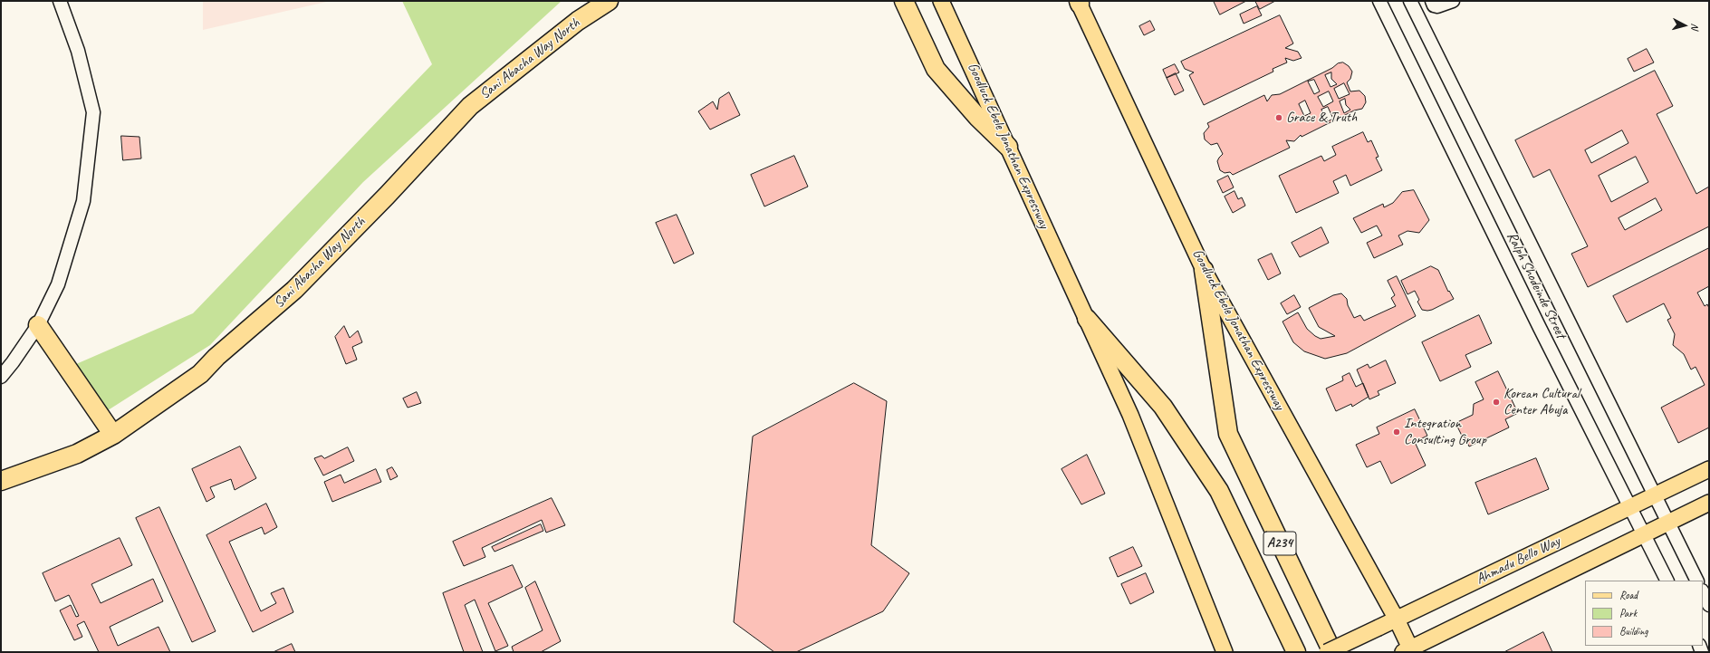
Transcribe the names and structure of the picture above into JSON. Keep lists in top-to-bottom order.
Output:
{
  "streets": {
    "highway": ["Sani Abacha Way North", "A234"],
    "main road": ["Goodluck Ebele Jonathan Expressway", "Ahmadu Bello Way"],
    "street": ["Ralph Shodeinde Street"]
  },
  "crossings": [
    ["Goodluck Ebele Jonathan Expressway", "A234"],
    ["Goodluck Ebele Jonathan Expressway", "Ahmadu Bello Way"],
    ["Ralph Shodeinde Street", "Ahmadu Bello Way"]
  ],
  "places": ["Grace & Truth", "Korean Cultural Center Abuja", "Integration Consulting Group"],
  "legend": ["Road", "Park", "Building"],
  "north": "right"
}
